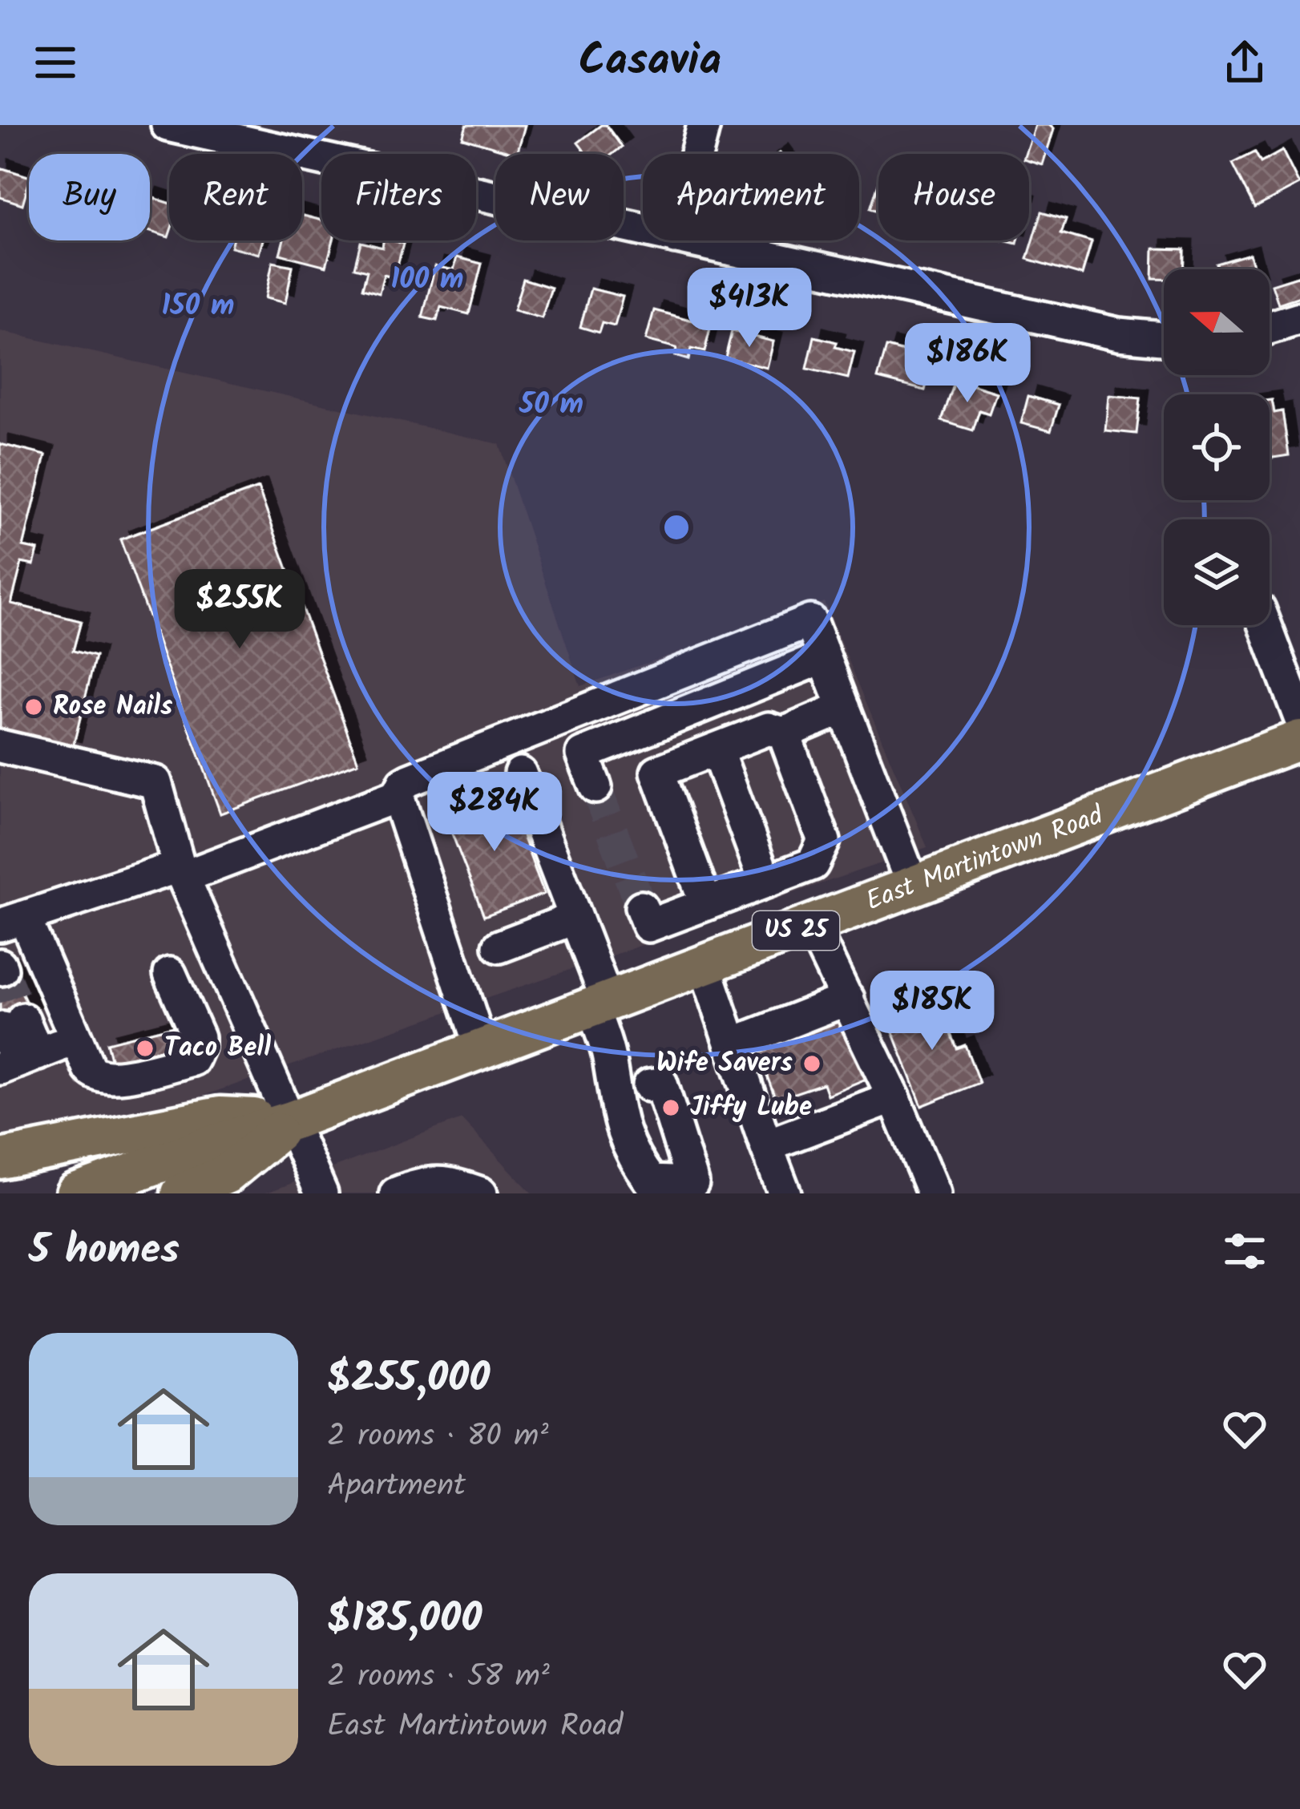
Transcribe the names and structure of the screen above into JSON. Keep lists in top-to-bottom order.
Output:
{
  "streets": {
    "main road": ["East Martintown Road", "US 25"]
  },
  "crossings": [
    ["East Martintown Road", "US 25"]
  ],
  "places": [
    "Rose Nails",
    "Taco Bell",
    "Wife Savers",
    "Jiffy Lube"
  ],
  "north": "left",
  "page": {
    "header": "Casavia",
    "chip": [
      "Buy",
      "Rent",
      "Filters",
      "New",
      "Apartment",
      "House"
    ],
    "price": [
      "$413K",
      "$186K",
      "$255K",
      "$284K",
      "$185K"
    ],
    "heading": "5 homes",
    "list": [
      {
        "name": "$255,000",
        "note": "2 rooms · 80 m² · Apartment"
      },
      {
        "name": "$185,000",
        "note": "2 rooms · 58 m² · East Martintown Road"
      }
    ]
  },
  "rings": ["100 m", "150 m", "50 m"]
}
